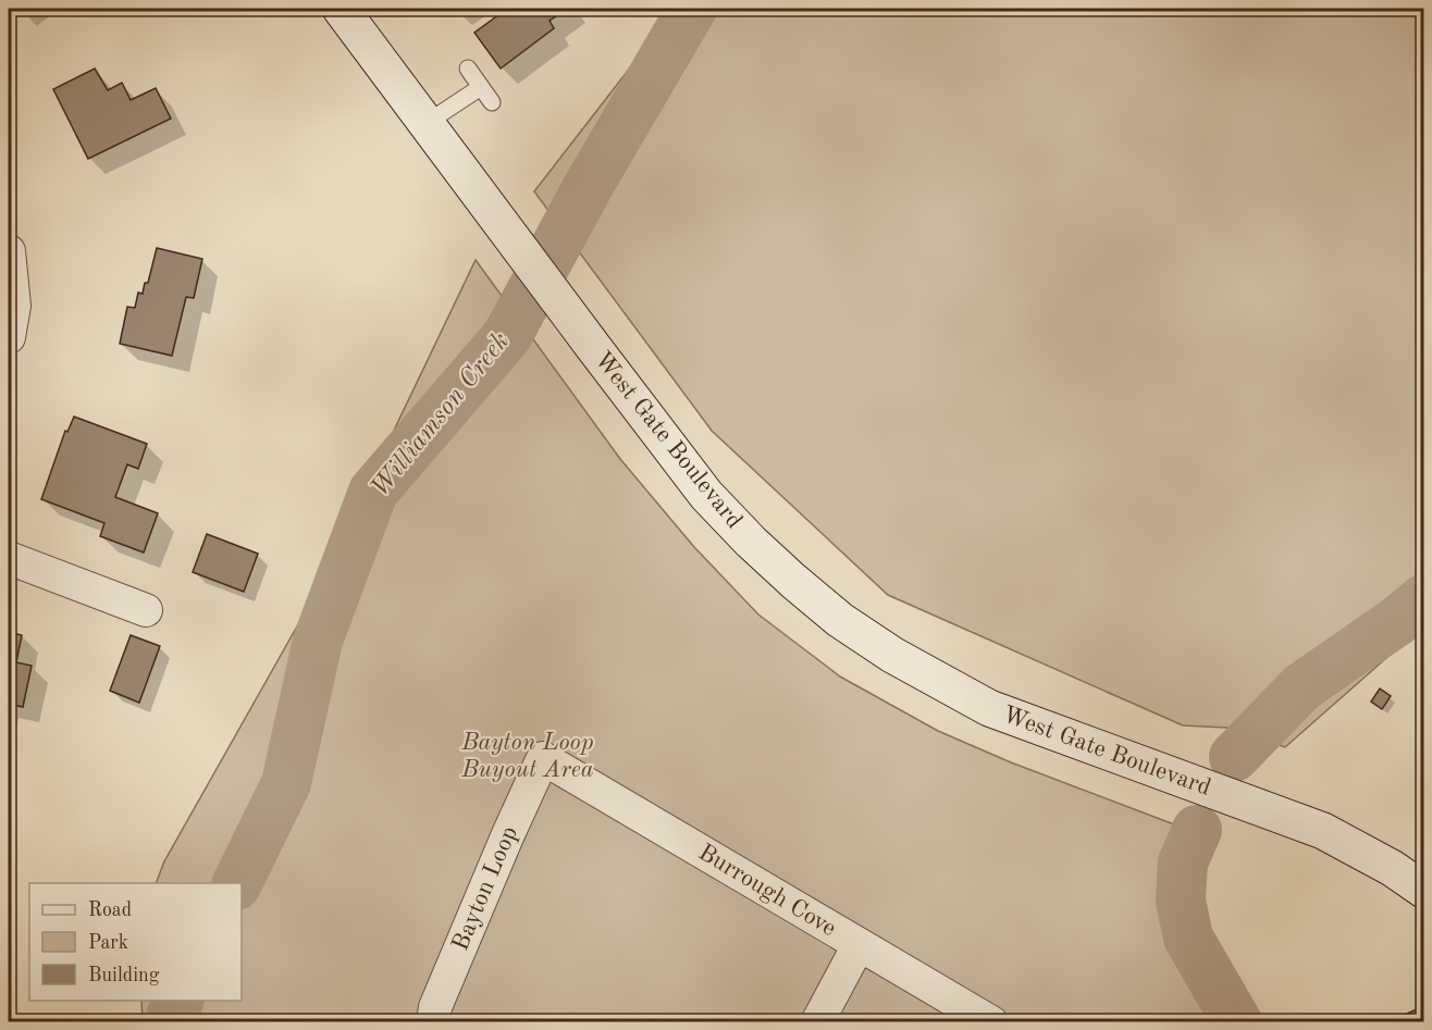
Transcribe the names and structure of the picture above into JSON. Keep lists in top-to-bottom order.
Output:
{
  "streets": {
    "main road": ["West Gate Boulevard"],
    "street": ["Bayton Loop", "Burrough Cove"]
  },
  "crossings": [
    ["Bayton Loop", "Burrough Cove"]
  ],
  "water": ["Williamson Creek"],
  "parks": ["Bayton Loop Buyout Area"],
  "legend": ["Road", "Park", "Building"]
}
